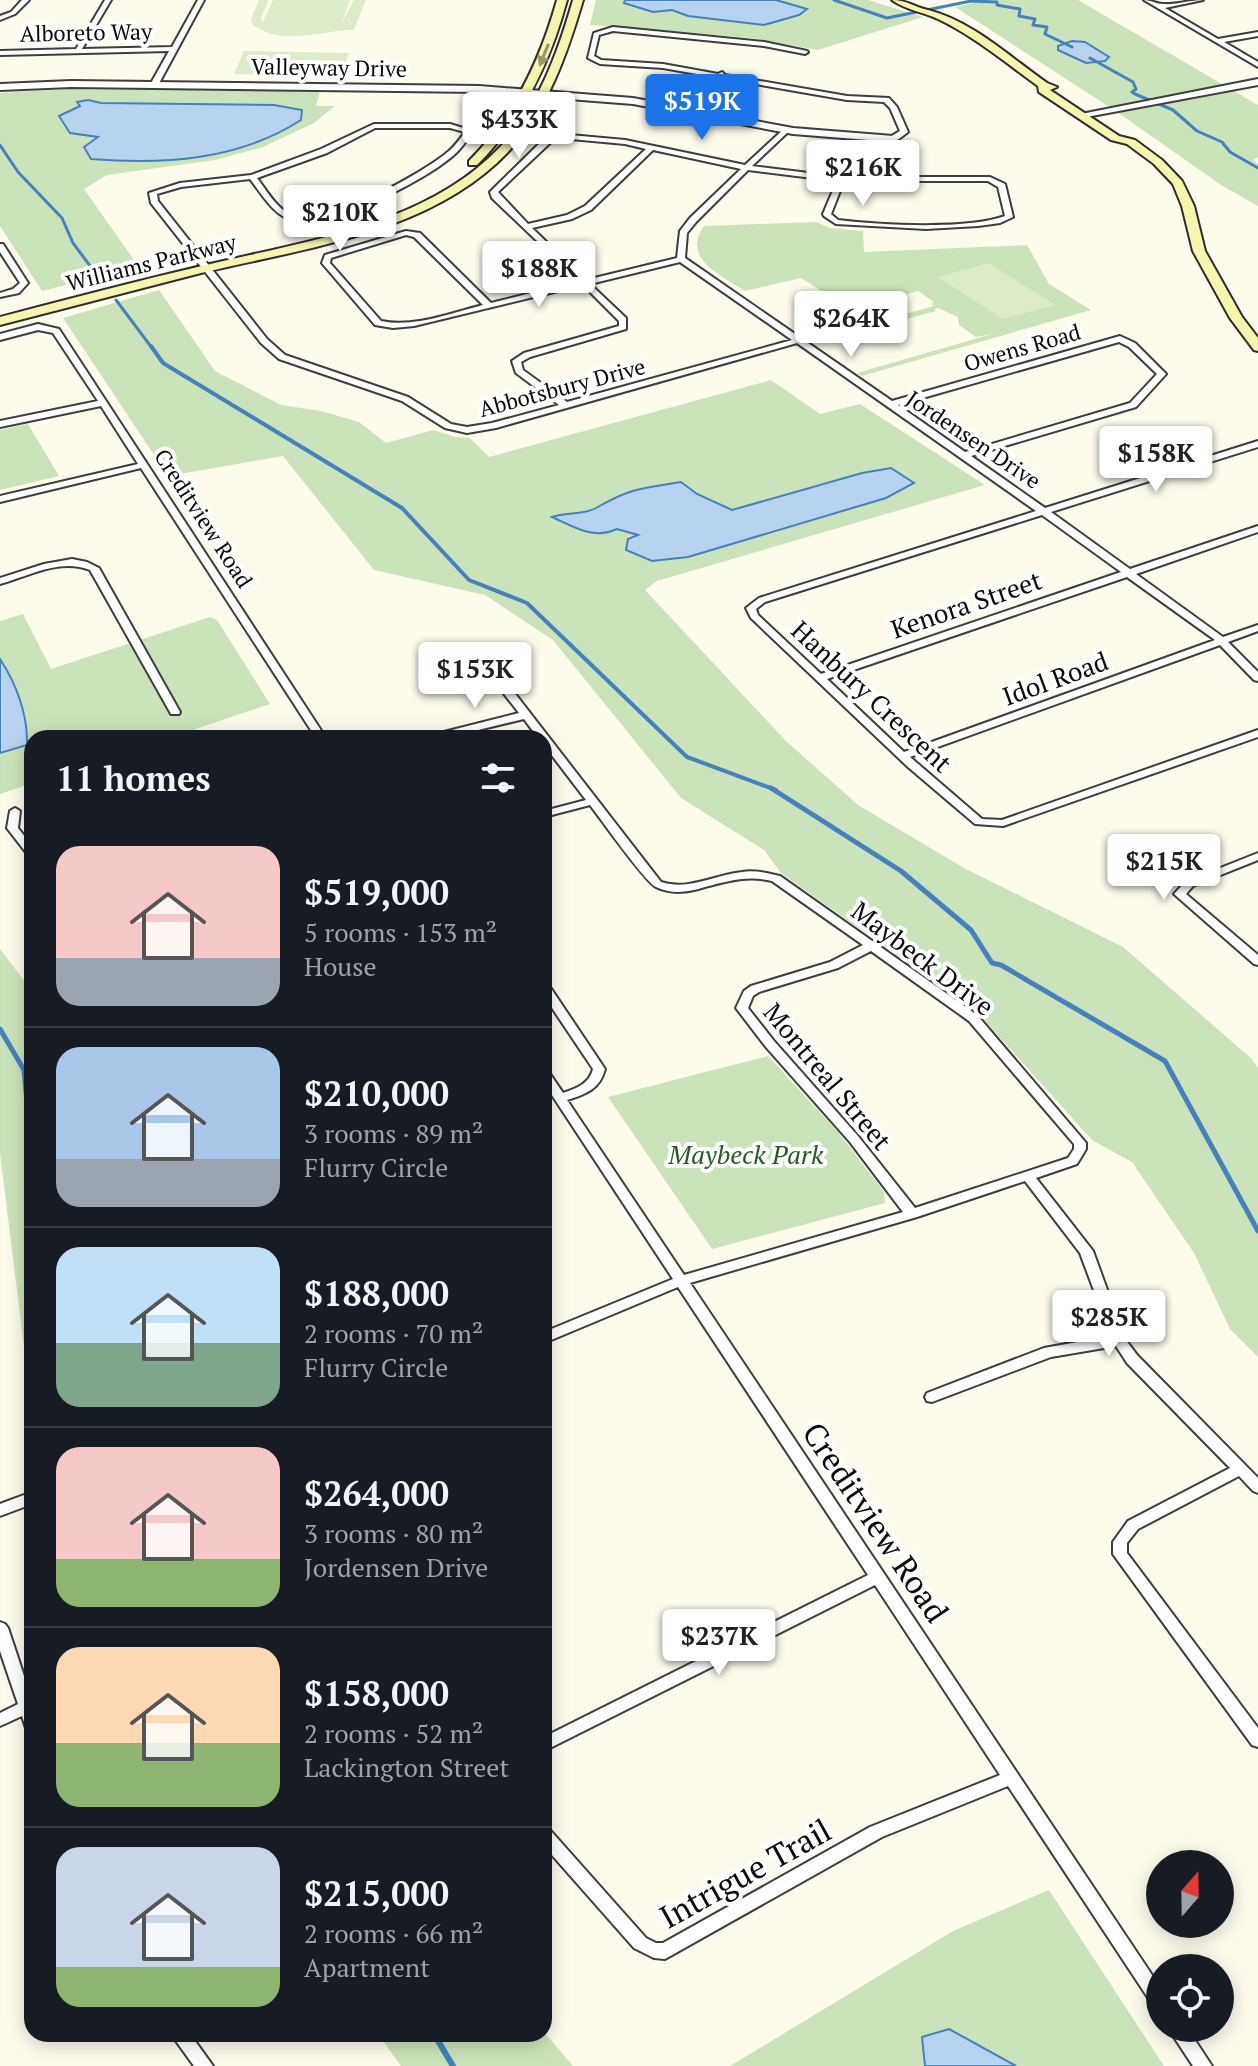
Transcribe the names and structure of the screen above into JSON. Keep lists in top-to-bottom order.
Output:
{
  "streets": {
    "main road": ["Williams Parkway"],
    "street": [
      "Alboreto Way",
      "Valleyway Drive",
      "Owens Road",
      "Abbotsbury Drive",
      "Jordensen Drive",
      "Creditview Road",
      "Kenora Street",
      "Idol Road",
      "Hanbury Crescent",
      "Maybeck Drive",
      "Montreal Street",
      "Intrigue Trail"
    ]
  },
  "crossings": [
    ["Valleyway Drive", "Williams Parkway"],
    ["Williams Parkway", "Abbotsbury Drive"],
    ["Owens Road", "Jordensen Drive"],
    ["Abbotsbury Drive", "Jordensen Drive"],
    ["Jordensen Drive", "Kenora Street"],
    ["Jordensen Drive", "Idol Road"],
    ["Jordensen Drive", "Hanbury Crescent"],
    ["Creditview Road", "Maybeck Drive"],
    ["Creditview Road", "Intrigue Trail"],
    ["Kenora Street", "Hanbury Crescent"],
    ["Idol Road", "Hanbury Crescent"],
    ["Maybeck Drive", "Montreal Street"]
  ],
  "parks": ["Maybeck Park"],
  "north": "top",
  "page": {
    "price": [
      "$519K",
      "$433K",
      "$216K",
      "$210K",
      "$188K",
      "$264K",
      "$158K",
      "$153K",
      "$215K",
      "$285K",
      "$237K"
    ],
    "heading": "11 homes",
    "list": [
      {
        "name": "$519,000",
        "note": "5 rooms · 153 m² · House"
      },
      {
        "name": "$210,000",
        "note": "3 rooms · 89 m² · Flurry Circle"
      },
      {
        "name": "$188,000",
        "note": "2 rooms · 70 m² · Flurry Circle"
      },
      {
        "name": "$264,000",
        "note": "3 rooms · 80 m² · Jordensen Drive"
      },
      {
        "name": "$158,000",
        "note": "2 rooms · 52 m² · Lackington Street"
      },
      {
        "name": "$215,000",
        "note": "2 rooms · 66 m² · Apartment"
      }
    ]
  }
}
